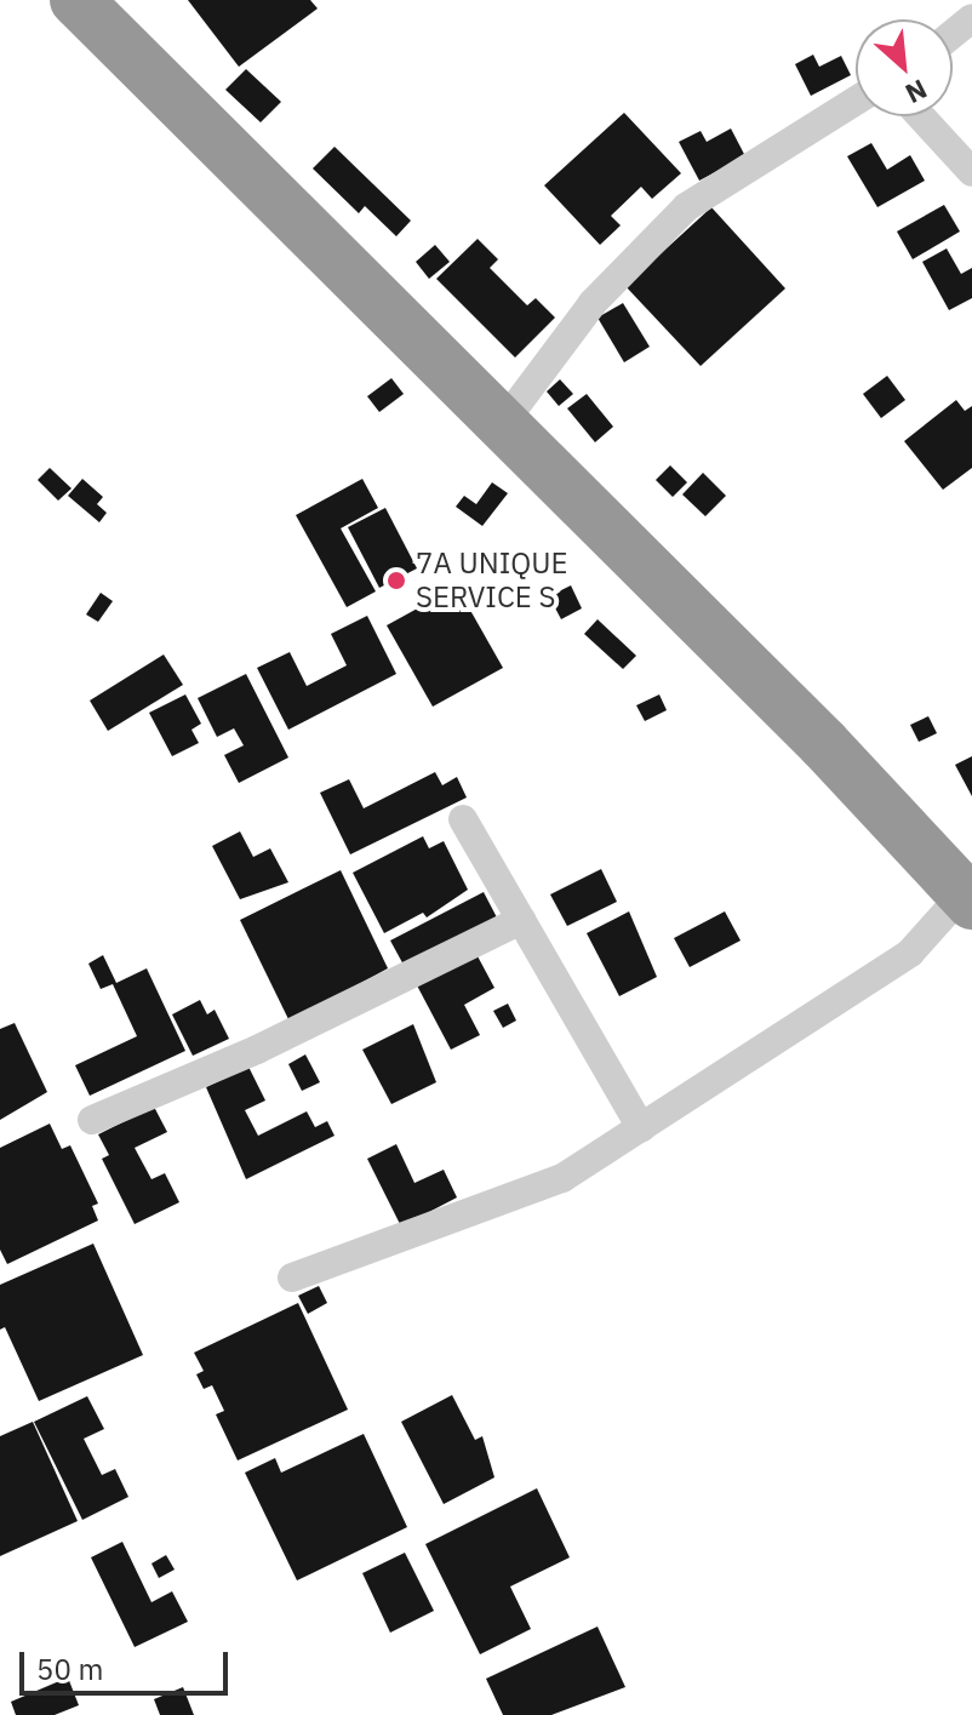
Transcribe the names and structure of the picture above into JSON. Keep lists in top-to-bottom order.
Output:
{
  "places": ["7A UNIQUE SERVICE S"],
  "scale_bar": "50 m",
  "north": "bottom right"
}
